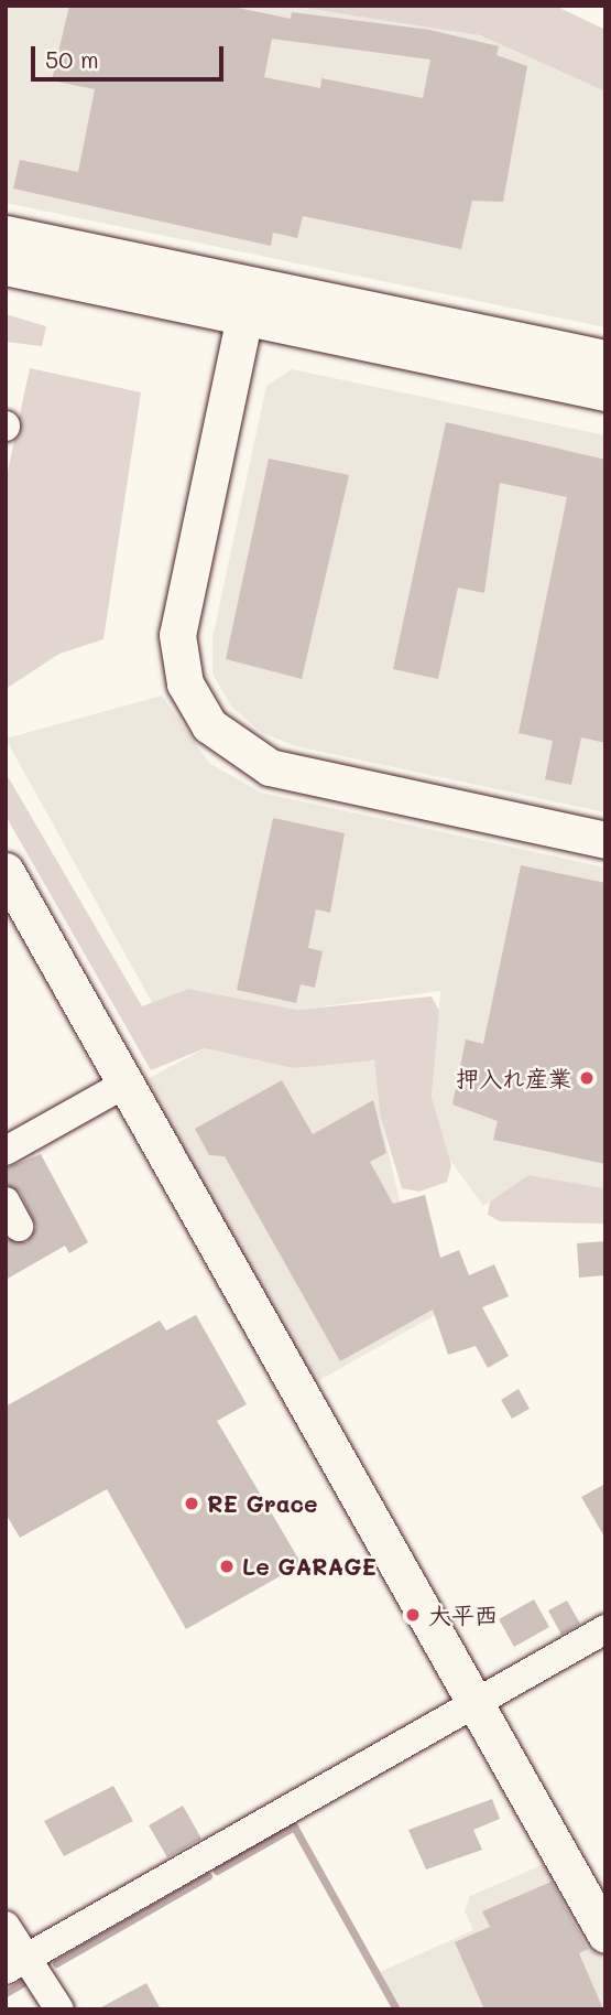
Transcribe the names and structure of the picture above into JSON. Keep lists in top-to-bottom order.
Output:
{
  "places": [
    "押入れ産業",
    "RE Grace",
    "Le GARAGE",
    "大平西"
  ],
  "scale_bar": "50 m"
}
